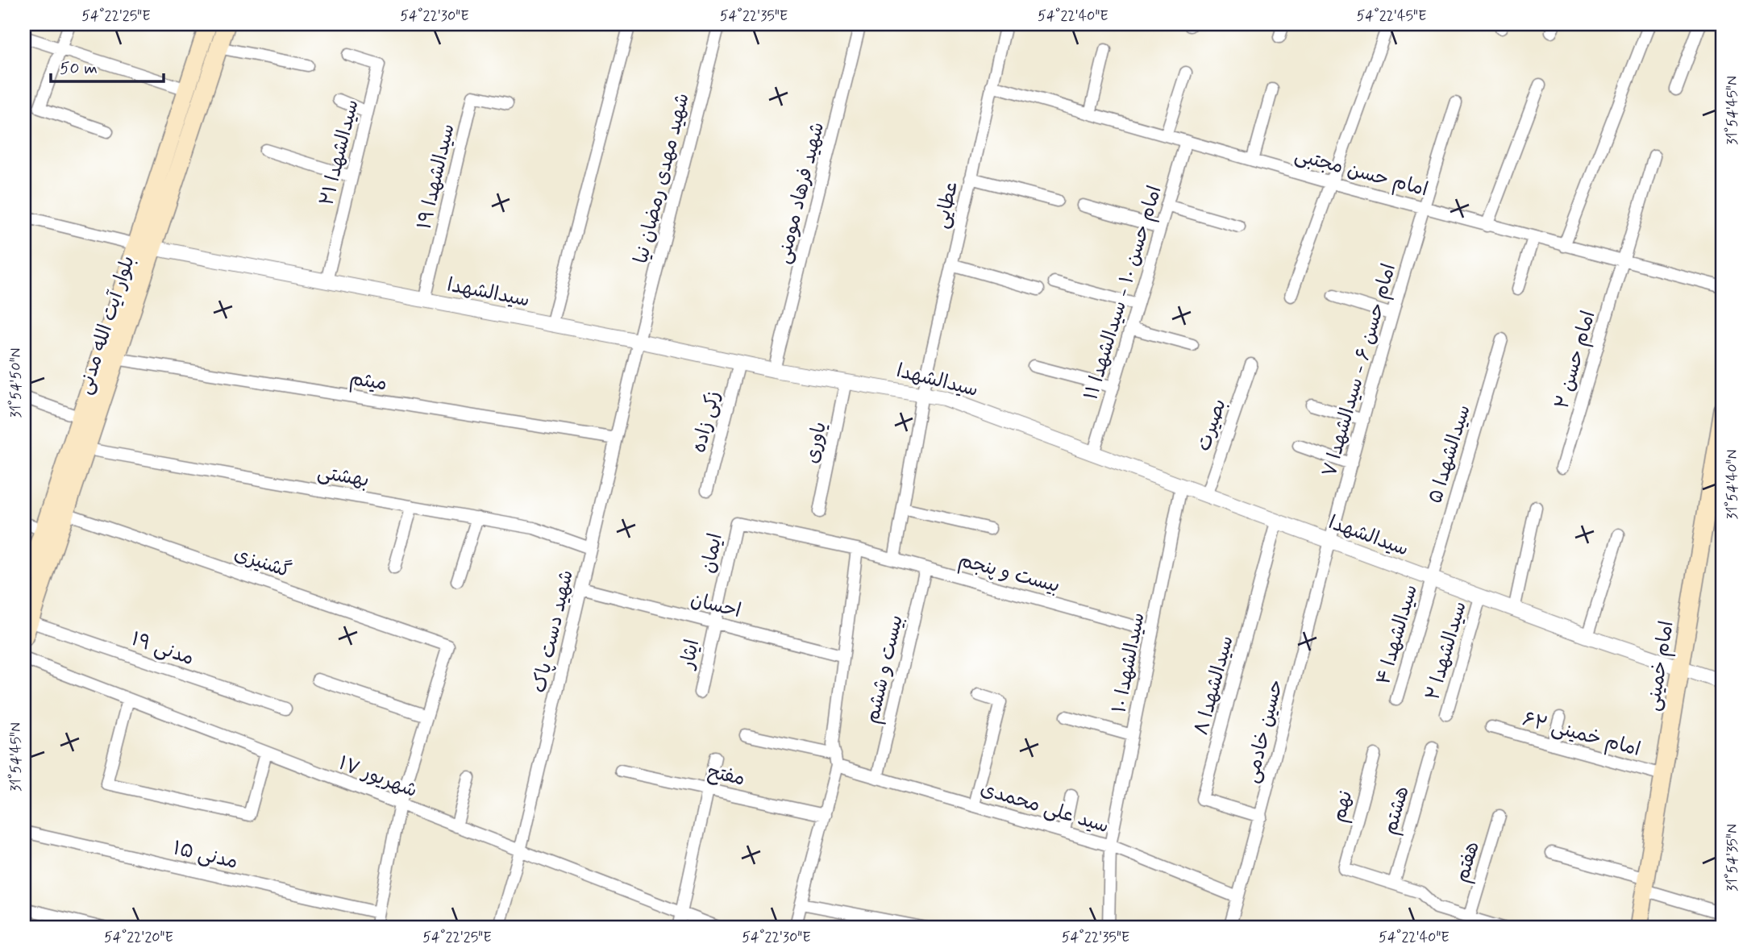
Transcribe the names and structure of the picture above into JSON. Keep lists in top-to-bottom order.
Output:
{
  "streets": {
    "main road": ["بلوار آیت الله مدنی", "امام خمینی"],
    "street": [
      "سیدالشهدا ۲۱",
      "امام حسن مجتبی",
      "سیدالشهدا ۱۹",
      "شهید مهدی رمضان نیا",
      "شهید فرهاد مومنی",
      "عطایی",
      "سیدالشهدا",
      "امام حسن ۱۰ - سیدالشهدا ۱۱",
      "امام حسن ۲",
      "امام حسن ۶ - سیدالشهدا ۷",
      "میثم",
      "زکی زاده",
      "بصیرت",
      "یاوری",
      "سیدالشهدا ۵",
      "بهشتی",
      "ایمان",
      "گشنیزی",
      "بیست و پنجم",
      "احسان",
      "شهید دست پاک",
      "سیدالشهدا ۴",
      "مدنی ۱۹",
      "سیدالشهدا ۲",
      "ایثار",
      "سیدالشهدا ۱۰",
      "بیست و ششم",
      "سیدالشهدا ۸",
      "حسین خادمی",
      "امام خمینی ۶۲",
      "مفتح",
      "۱۷ شهریور",
      "نهم",
      "سید علی محمدی",
      "هشتم",
      "مدنی ۱۵",
      "هفتم"
    ]
  },
  "crossings": [
    ["سیدالشهدا ۲۱", "سیدالشهدا"],
    ["امام حسن مجتبی", "عطایی"],
    ["امام حسن مجتبی", "امام حسن ۱۰ - سیدالشهدا ۱۱"],
    ["امام حسن مجتبی", "امام حسن ۲"],
    ["امام حسن مجتبی", "امام حسن ۶ - سیدالشهدا ۷"],
    ["سیدالشهدا ۱۹", "سیدالشهدا"],
    ["شهید مهدی رمضان نیا", "سیدالشهدا"],
    ["شهید مهدی رمضان نیا", "شهید دست پاک"],
    ["شهید فرهاد مومنی", "سیدالشهدا"],
    ["عطایی", "سیدالشهدا"],
    ["عطایی", "بیست و پنجم"],
    ["سیدالشهدا", "امام حسن ۱۰ - سیدالشهدا ۱۱"],
    ["سیدالشهدا", "بلوار آیت الله مدنی"],
    ["سیدالشهدا", "امام حسن ۶ - سیدالشهدا ۷"],
    ["سیدالشهدا", "زکی زاده"],
    ["سیدالشهدا", "بصیرت"],
    ["سیدالشهدا", "یاوری"],
    ["سیدالشهدا", "سیدالشهدا ۵"],
    ["سیدالشهدا", "شهید دست پاک"],
    ["سیدالشهدا", "سیدالشهدا ۴"],
    ["سیدالشهدا", "سیدالشهدا ۲"],
    ["سیدالشهدا", "سیدالشهدا ۱۰"],
    ["سیدالشهدا", "امام خمینی"],
    ["سیدالشهدا", "سیدالشهدا ۸"],
    ["سیدالشهدا", "حسین خادمی"],
    ["بلوار آیت الله مدنی", "میثم"],
    ["بلوار آیت الله مدنی", "بهشتی"],
    ["بلوار آیت الله مدنی", "گشنیزی"],
    ["بلوار آیت الله مدنی", "مدنی ۱۹"],
    ["امام حسن ۶ - سیدالشهدا ۷", "حسین خادمی"],
    ["میثم", "شهید دست پاک"],
    ["سیدالشهدا ۵", "سیدالشهدا ۴"],
    ["بهشتی", "شهید دست پاک"],
    ["ایمان", "بیست و پنجم"],
    ["ایمان", "احسان"],
    ["ایمان", "ایثار"],
    ["بیست و پنجم", "سیدالشهدا ۱۰"],
    ["بیست و پنجم", "بیست و ششم"],
    ["احسان", "شهید دست پاک"],
    ["احسان", "ایثار"],
    ["شهید دست پاک", "۱۷ شهریور"],
    ["سیدالشهدا ۱۰", "سید علی محمدی"],
    ["امام خمینی", "امام خمینی ۶۲"],
    ["بیست و ششم", "سید علی محمدی"],
    ["سیدالشهدا ۸", "حسین خادمی"],
    ["حسین خادمی", "سید علی محمدی"],
    ["نهم", "هشتم"]
  ],
  "scale_bar": "50 m",
  "coordinates": [
    "54°22'25\"E",
    "54°22'30\"E",
    "54°22'35\"E",
    "54°22'40\"E",
    "54°22'45\"E",
    "31°54'45\"N",
    "31°54'50\"N",
    "31°54'40\"N",
    "31°54'35\"N",
    "54°22'20\"E"
  ]
}
